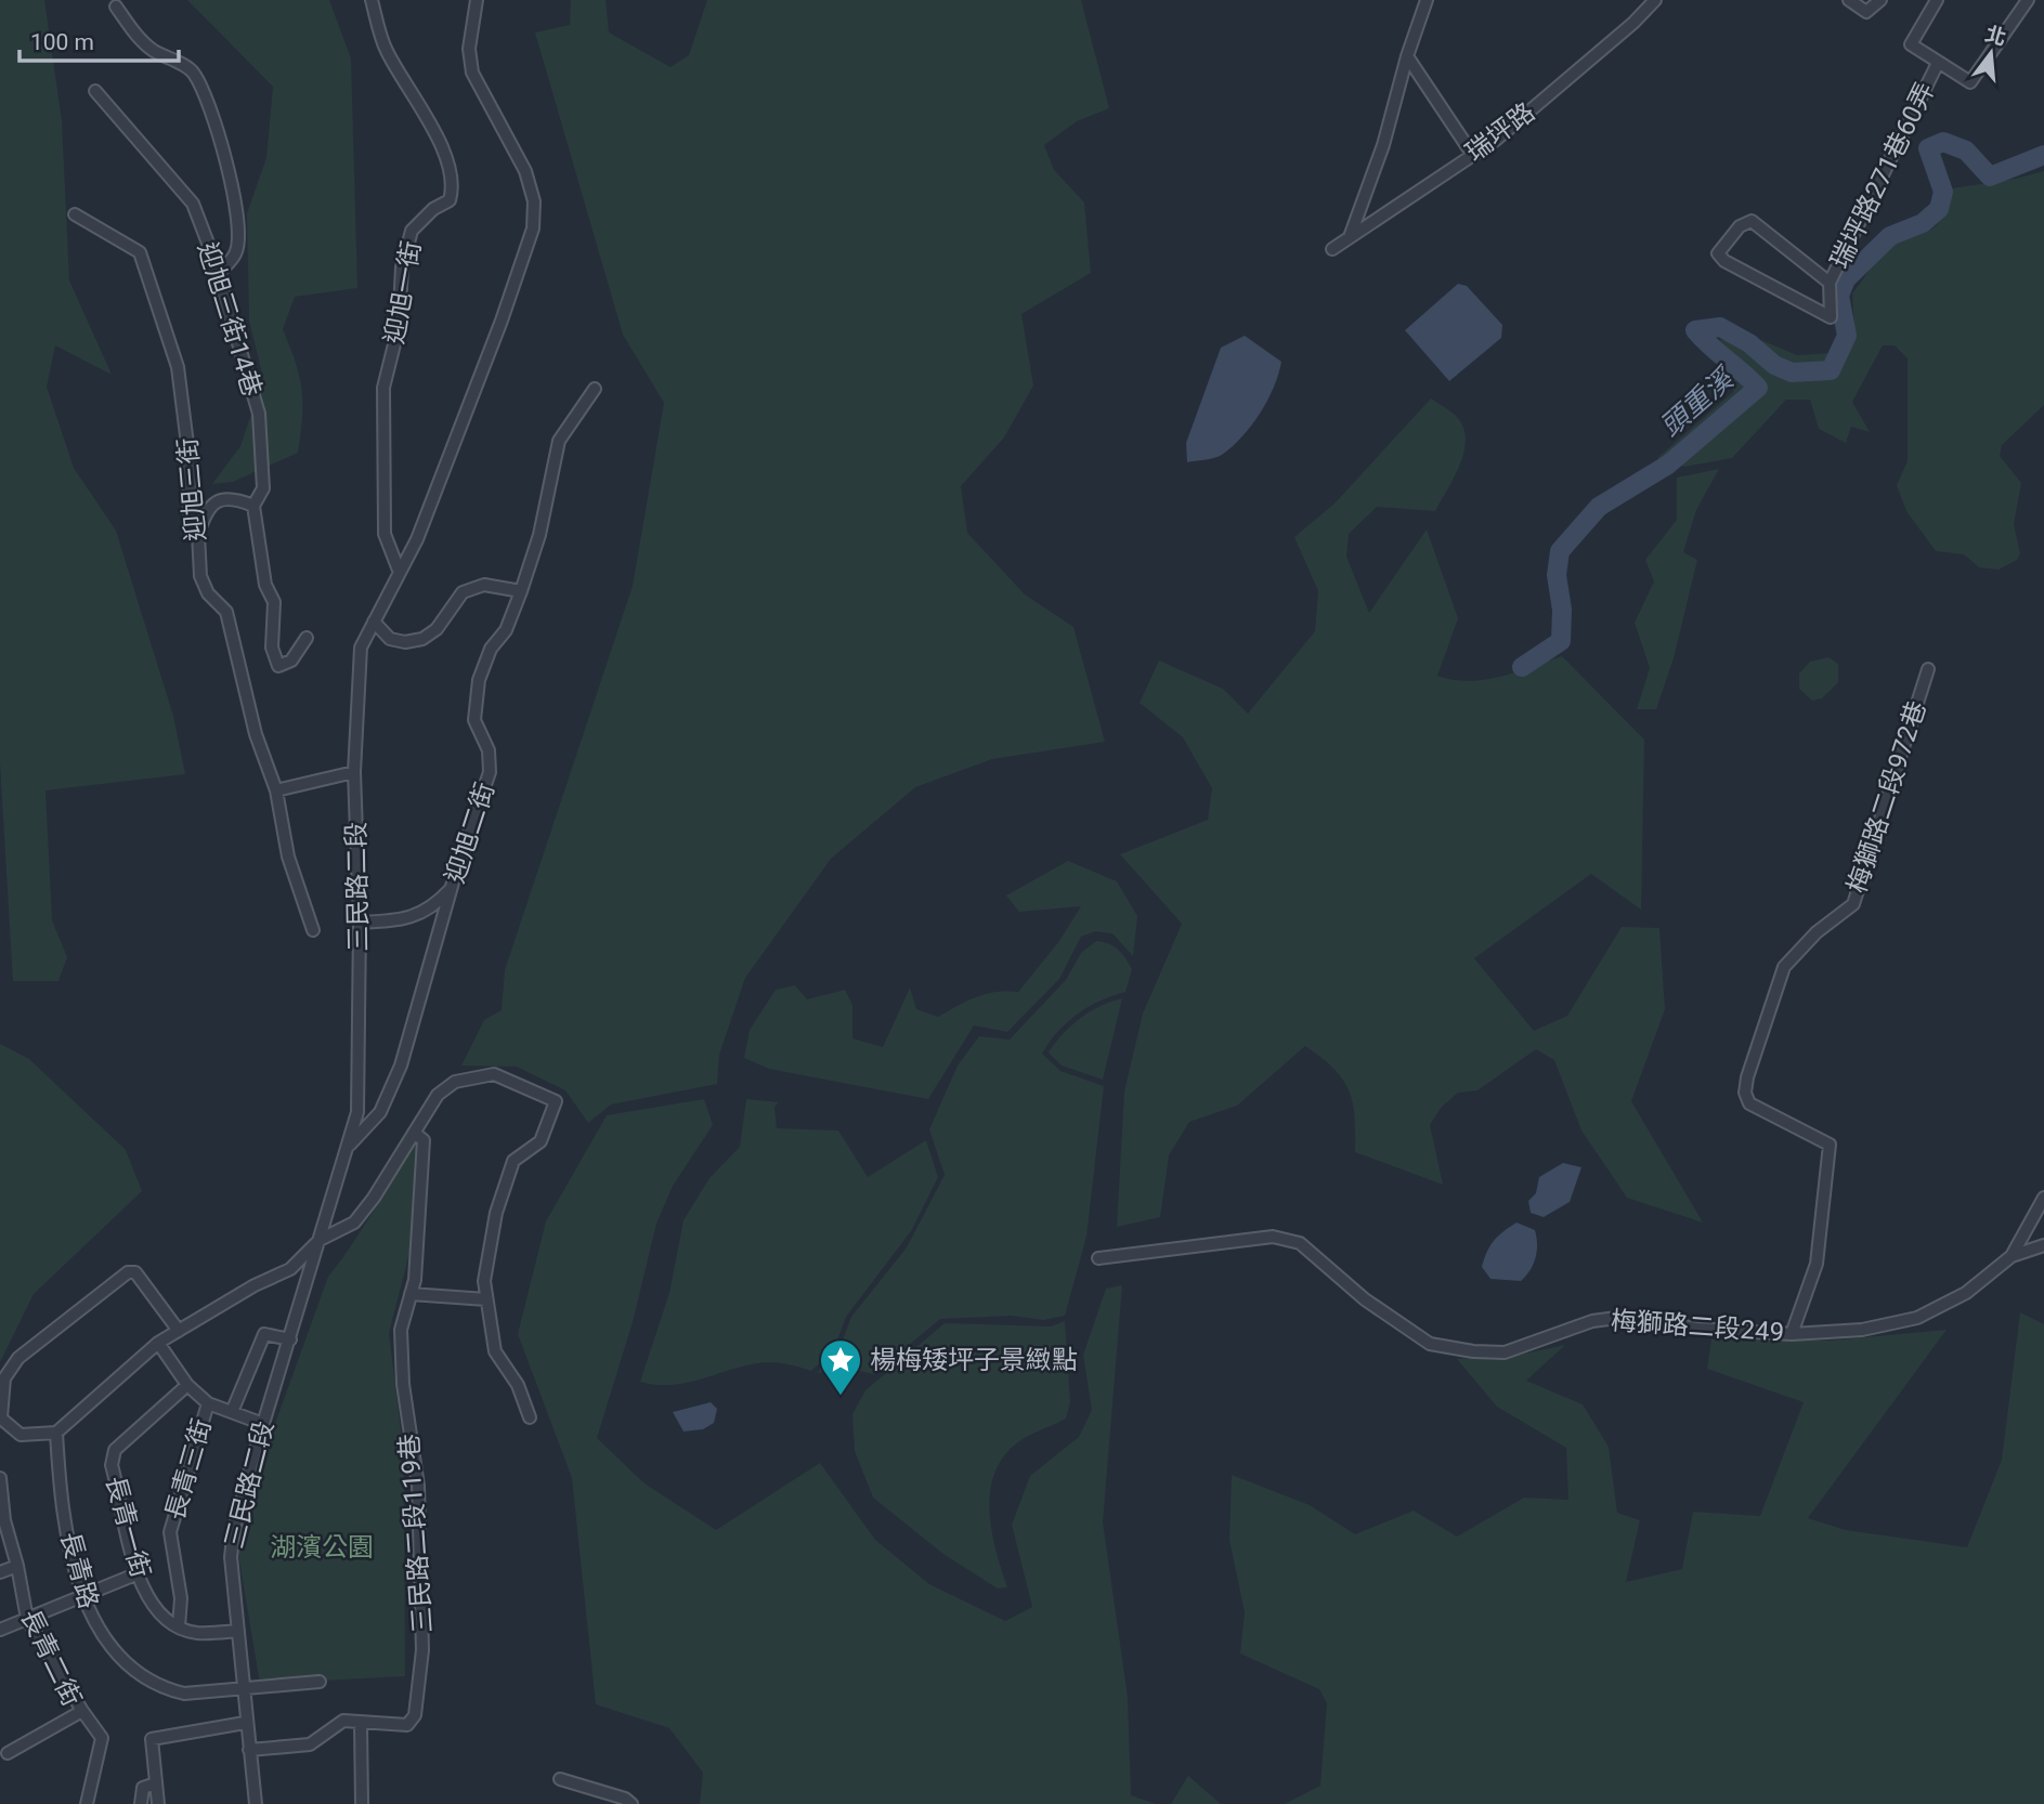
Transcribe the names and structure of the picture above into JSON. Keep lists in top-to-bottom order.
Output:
{
  "streets": {
    "street": [
      "瑞坪路",
      "瑞坪路271巷60弄",
      "迎旭一街",
      "迎旭三街14巷",
      "迎旭三街",
      "梅獅路二段972巷",
      "迎旭二街",
      "三民路二段",
      "梅獅路二段249",
      "長青三街",
      "長青一街",
      "三民路二段119巷",
      "長青路",
      "長青二街"
    ]
  },
  "crossings": [
    ["迎旭一街", "三民路二段"],
    ["梅獅路二段972巷", "梅獅路二段249"],
    ["迎旭二街", "三民路二段"],
    ["三民路二段", "三民路二段119巷"],
    ["三民路二段", "長青路"],
    ["長青三街", "長青一街"]
  ],
  "water": ["頭重溪"],
  "parks": ["湖濱公園"],
  "places": {
    "place": ["楊梅矮坪子景緻點"]
  },
  "scale_bar": "100 m",
  "north": "top"
}
